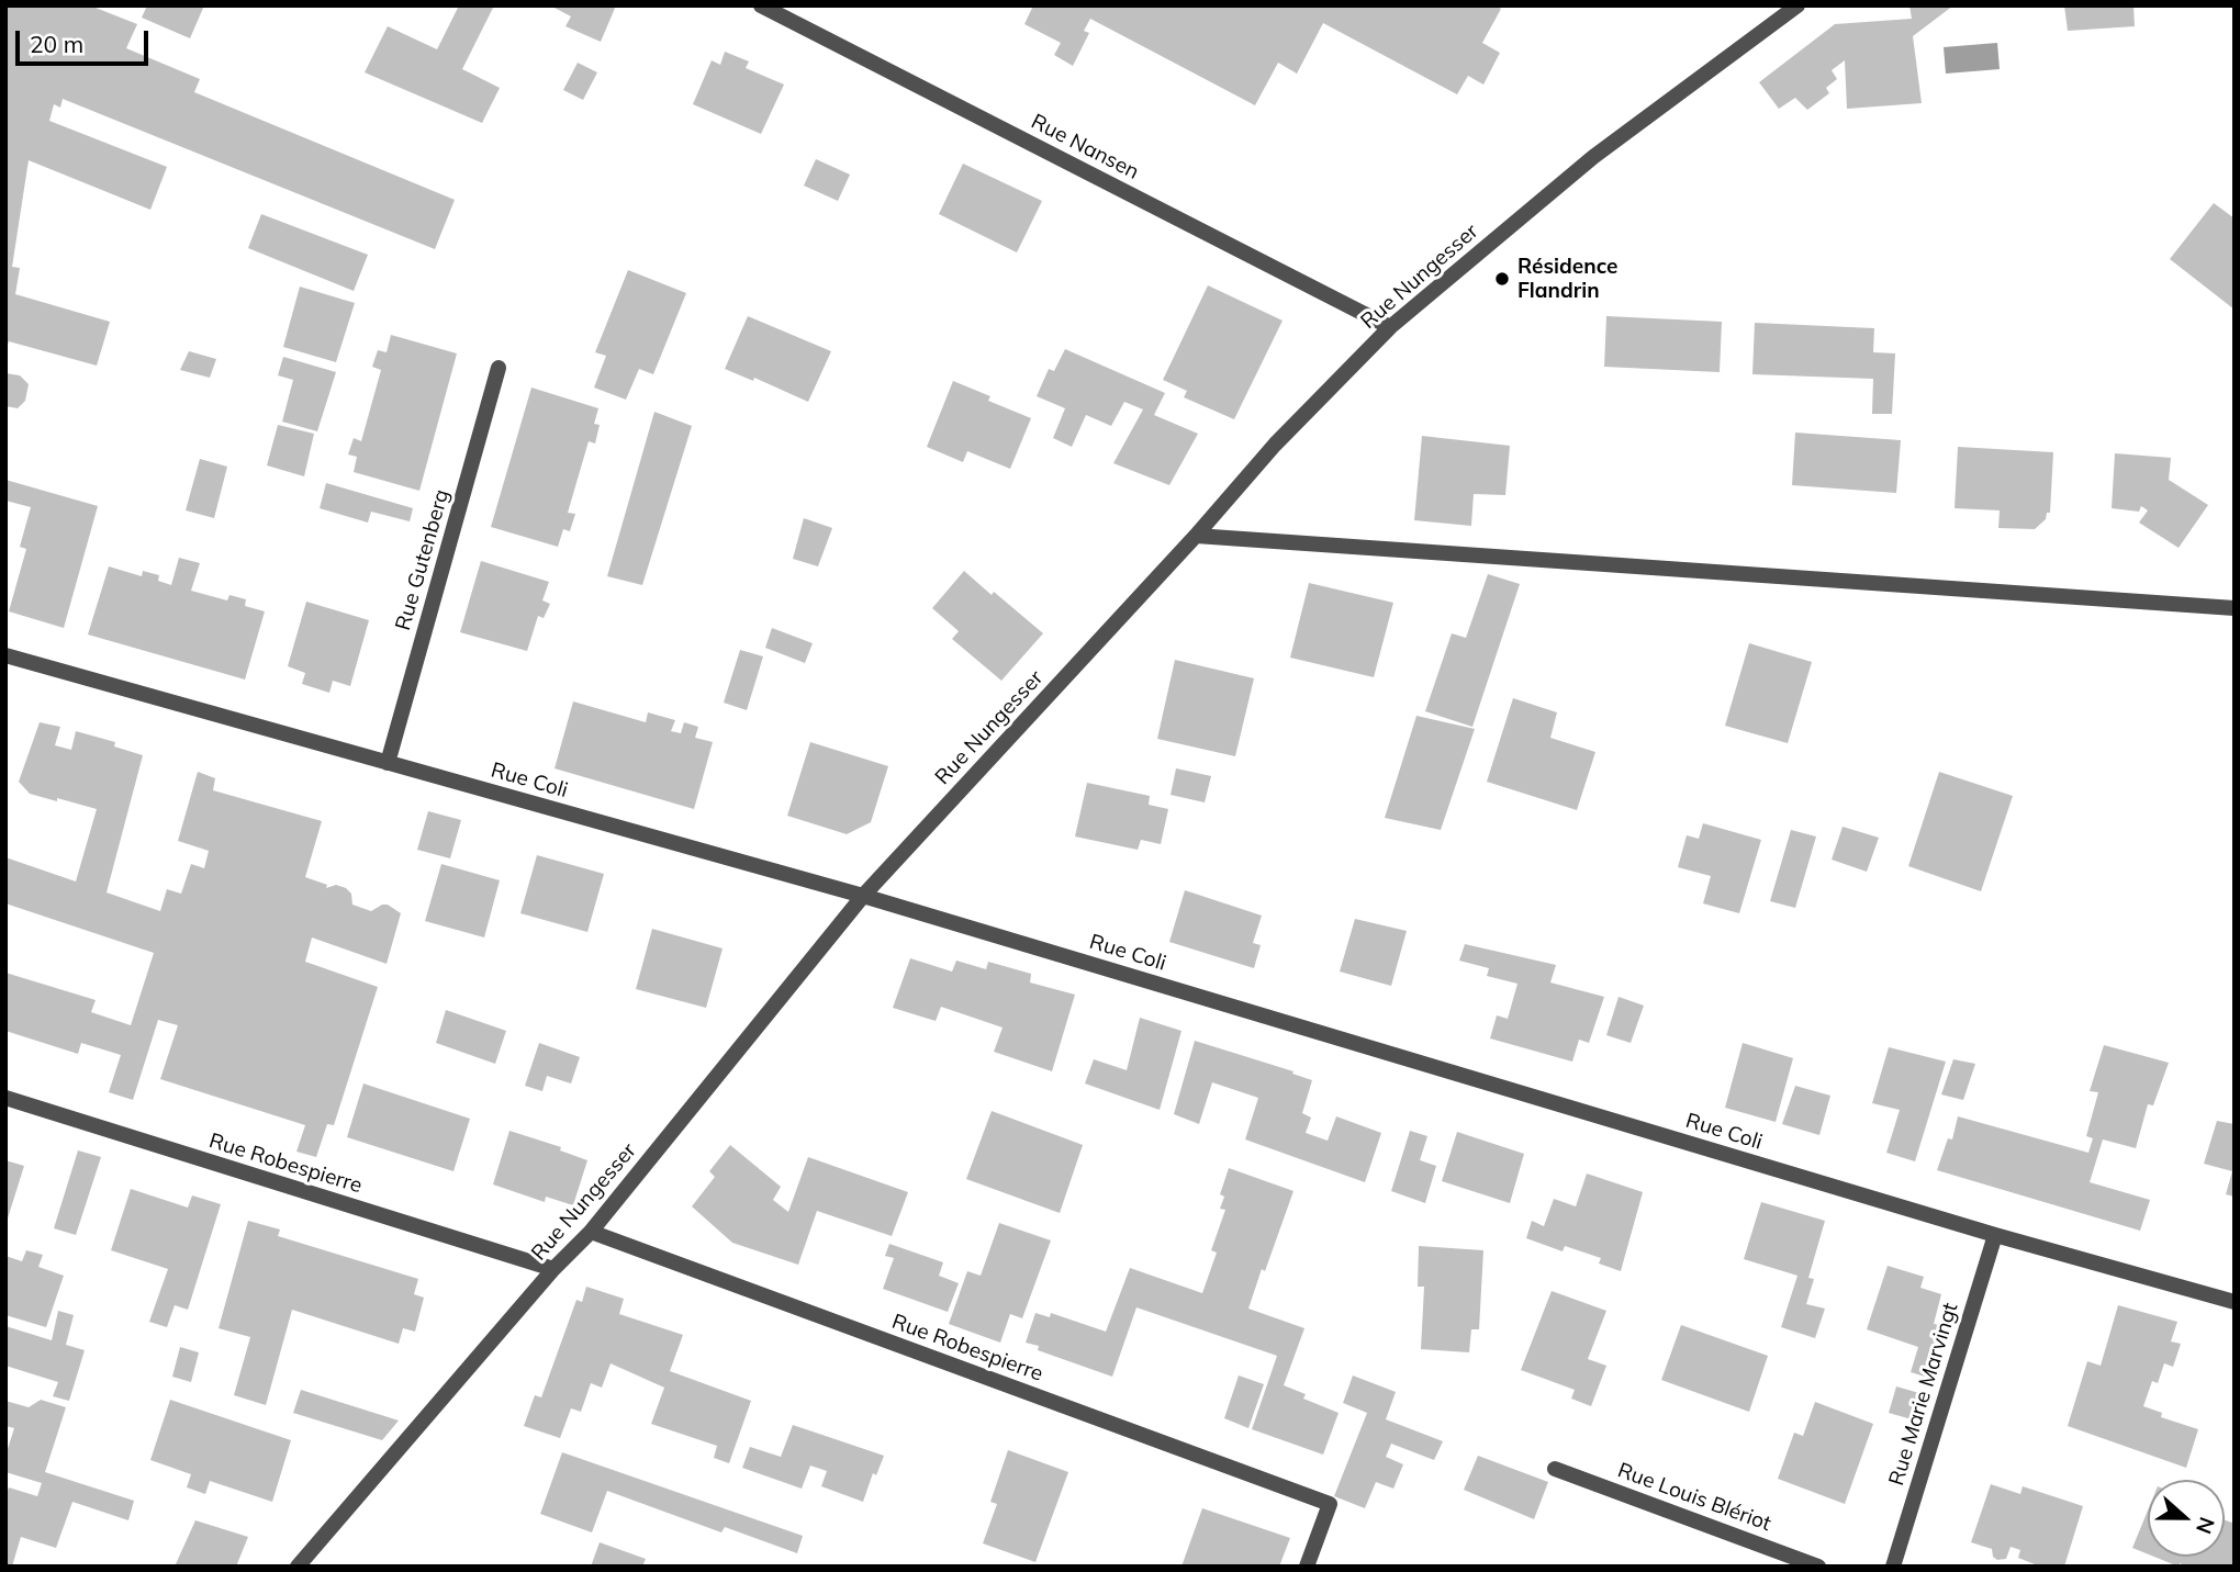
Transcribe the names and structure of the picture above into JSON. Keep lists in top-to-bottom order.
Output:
{
  "streets": {
    "street": [
      "Rue Nansen",
      "Rue Nungesser",
      "Rue Gutenberg",
      "Rue Coli",
      "Rue Robespierre",
      "Rue Marie Marvingt",
      "Rue Louis Blériot"
    ]
  },
  "crossings": [
    ["Rue Nansen", "Rue Nungesser"],
    ["Rue Nungesser", "Rue Coli"],
    ["Rue Nungesser", "Rue Robespierre"],
    ["Rue Gutenberg", "Rue Coli"],
    ["Rue Coli", "Rue Marie Marvingt"]
  ],
  "places": ["Résidence Flandrin"],
  "scale_bar": "20 m",
  "north": "right"
}
